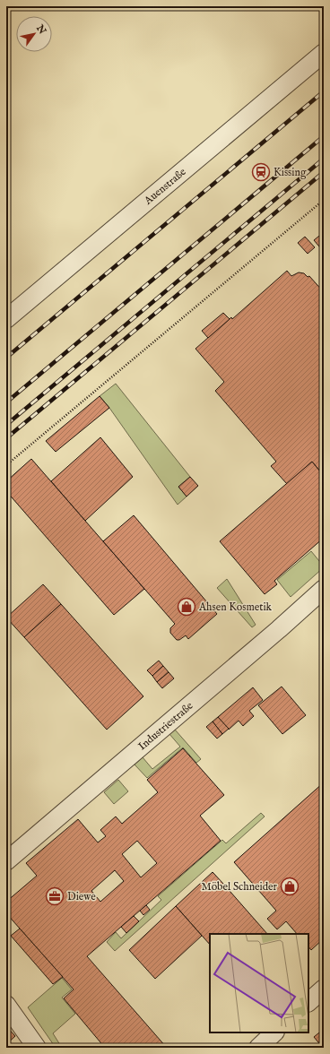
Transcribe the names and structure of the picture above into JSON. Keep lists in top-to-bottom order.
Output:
{
  "streets": {
    "street": ["Auenstraße", "Industriestraße"]
  },
  "places": {
    "station": ["Kissing"],
    "shop": ["Ahsen Kosmetik", "Möbel Schneider"],
    "office": ["Diewe"]
  },
  "north": "top right"
}
